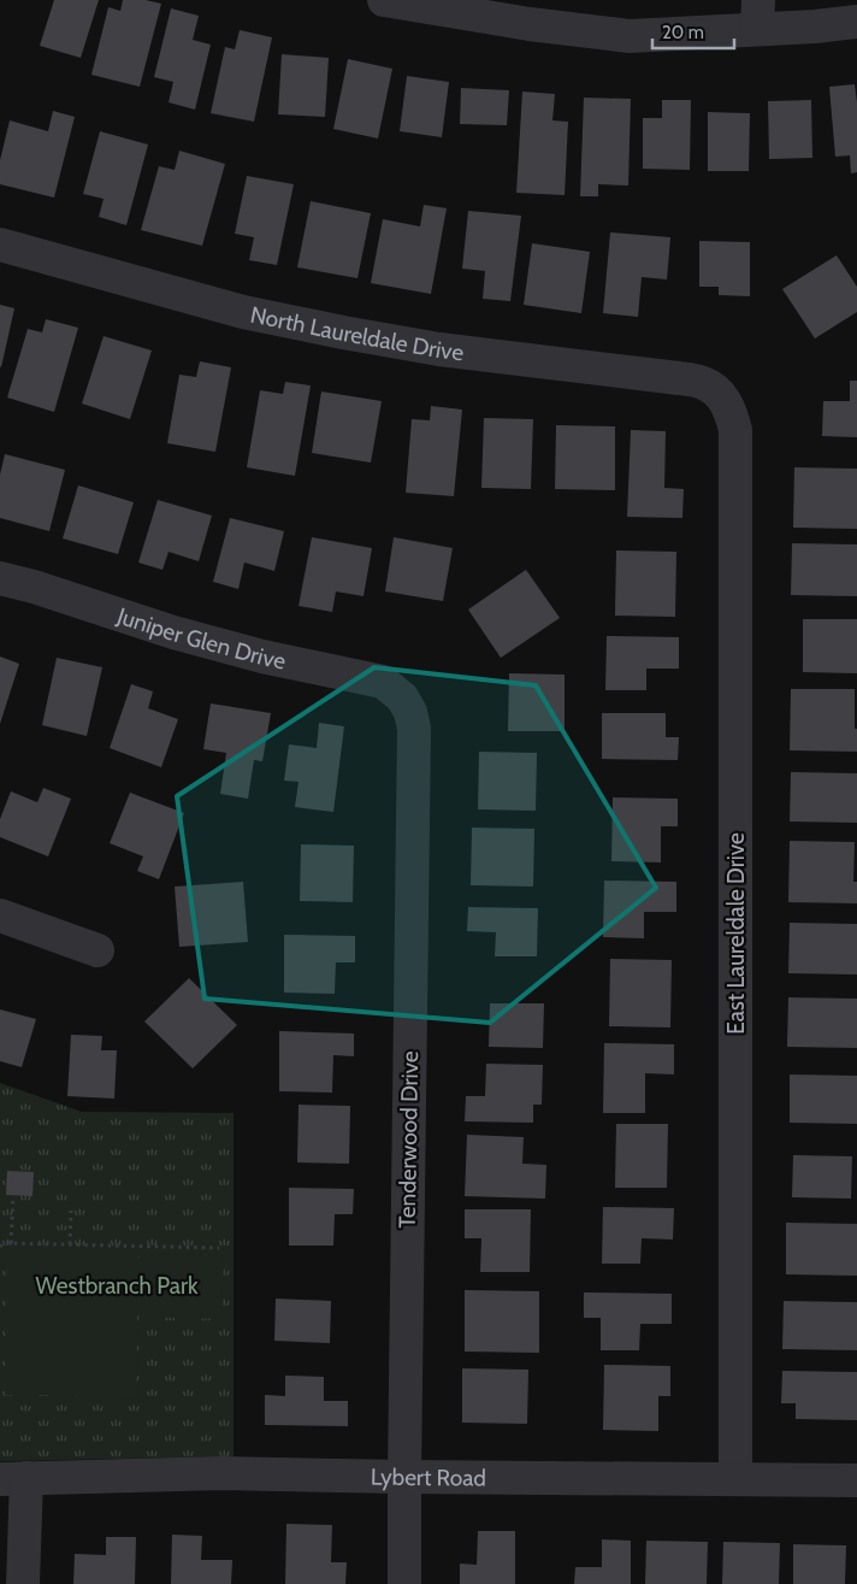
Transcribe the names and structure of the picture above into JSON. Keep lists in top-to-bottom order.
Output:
{
  "streets": {
    "street": [
      "North Laureldale Drive",
      "Juniper Glen Drive",
      "East Laureldale Drive",
      "Tenderwood Drive",
      "Lybert Road"
    ]
  },
  "crossings": [
    ["North Laureldale Drive", "East Laureldale Drive"],
    ["Juniper Glen Drive", "Tenderwood Drive"],
    ["East Laureldale Drive", "Lybert Road"],
    ["Tenderwood Drive", "Lybert Road"]
  ],
  "parks": ["Westbranch Park"],
  "scale_bar": "20 m"
}
